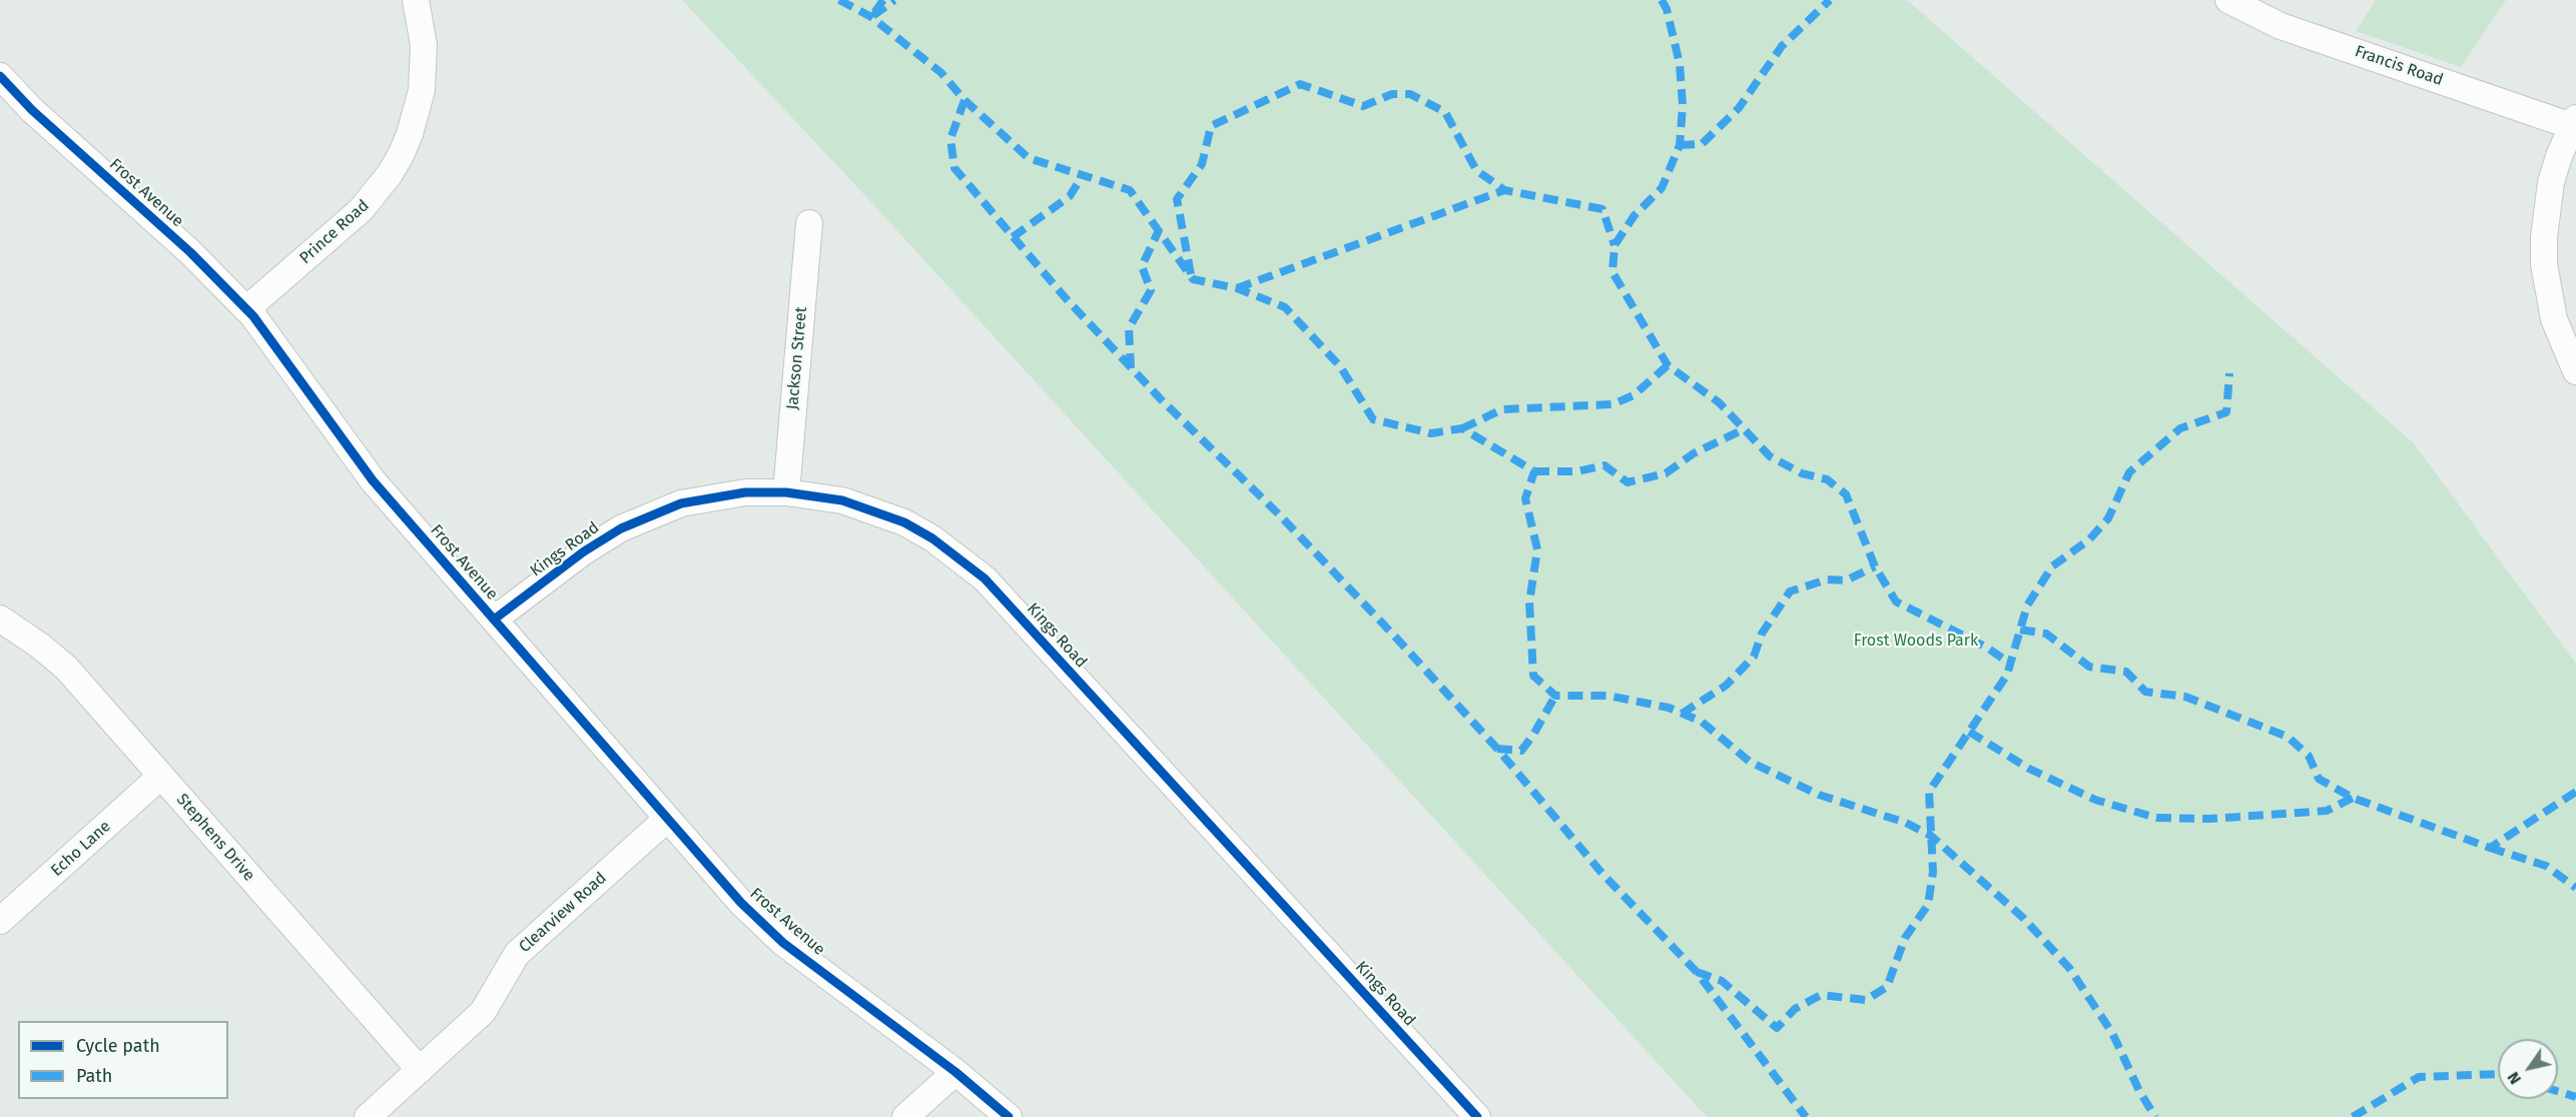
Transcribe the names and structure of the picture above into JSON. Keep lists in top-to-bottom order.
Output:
{
  "streets": {
    "street": [
      "Francis Road",
      "Frost Avenue",
      "Prince Road",
      "Jackson Street",
      "Kings Road",
      "Stephens Drive",
      "Echo Lane",
      "Clearview Road"
    ]
  },
  "crossings": [
    ["Frost Avenue", "Prince Road"],
    ["Frost Avenue", "Kings Road"],
    ["Frost Avenue", "Clearview Road"],
    ["Jackson Street", "Kings Road"],
    ["Stephens Drive", "Echo Lane"],
    ["Stephens Drive", "Clearview Road"]
  ],
  "parks": ["Frost Woods Park"],
  "legend": ["Cycle path", "Path"],
  "north": "bottom left"
}
